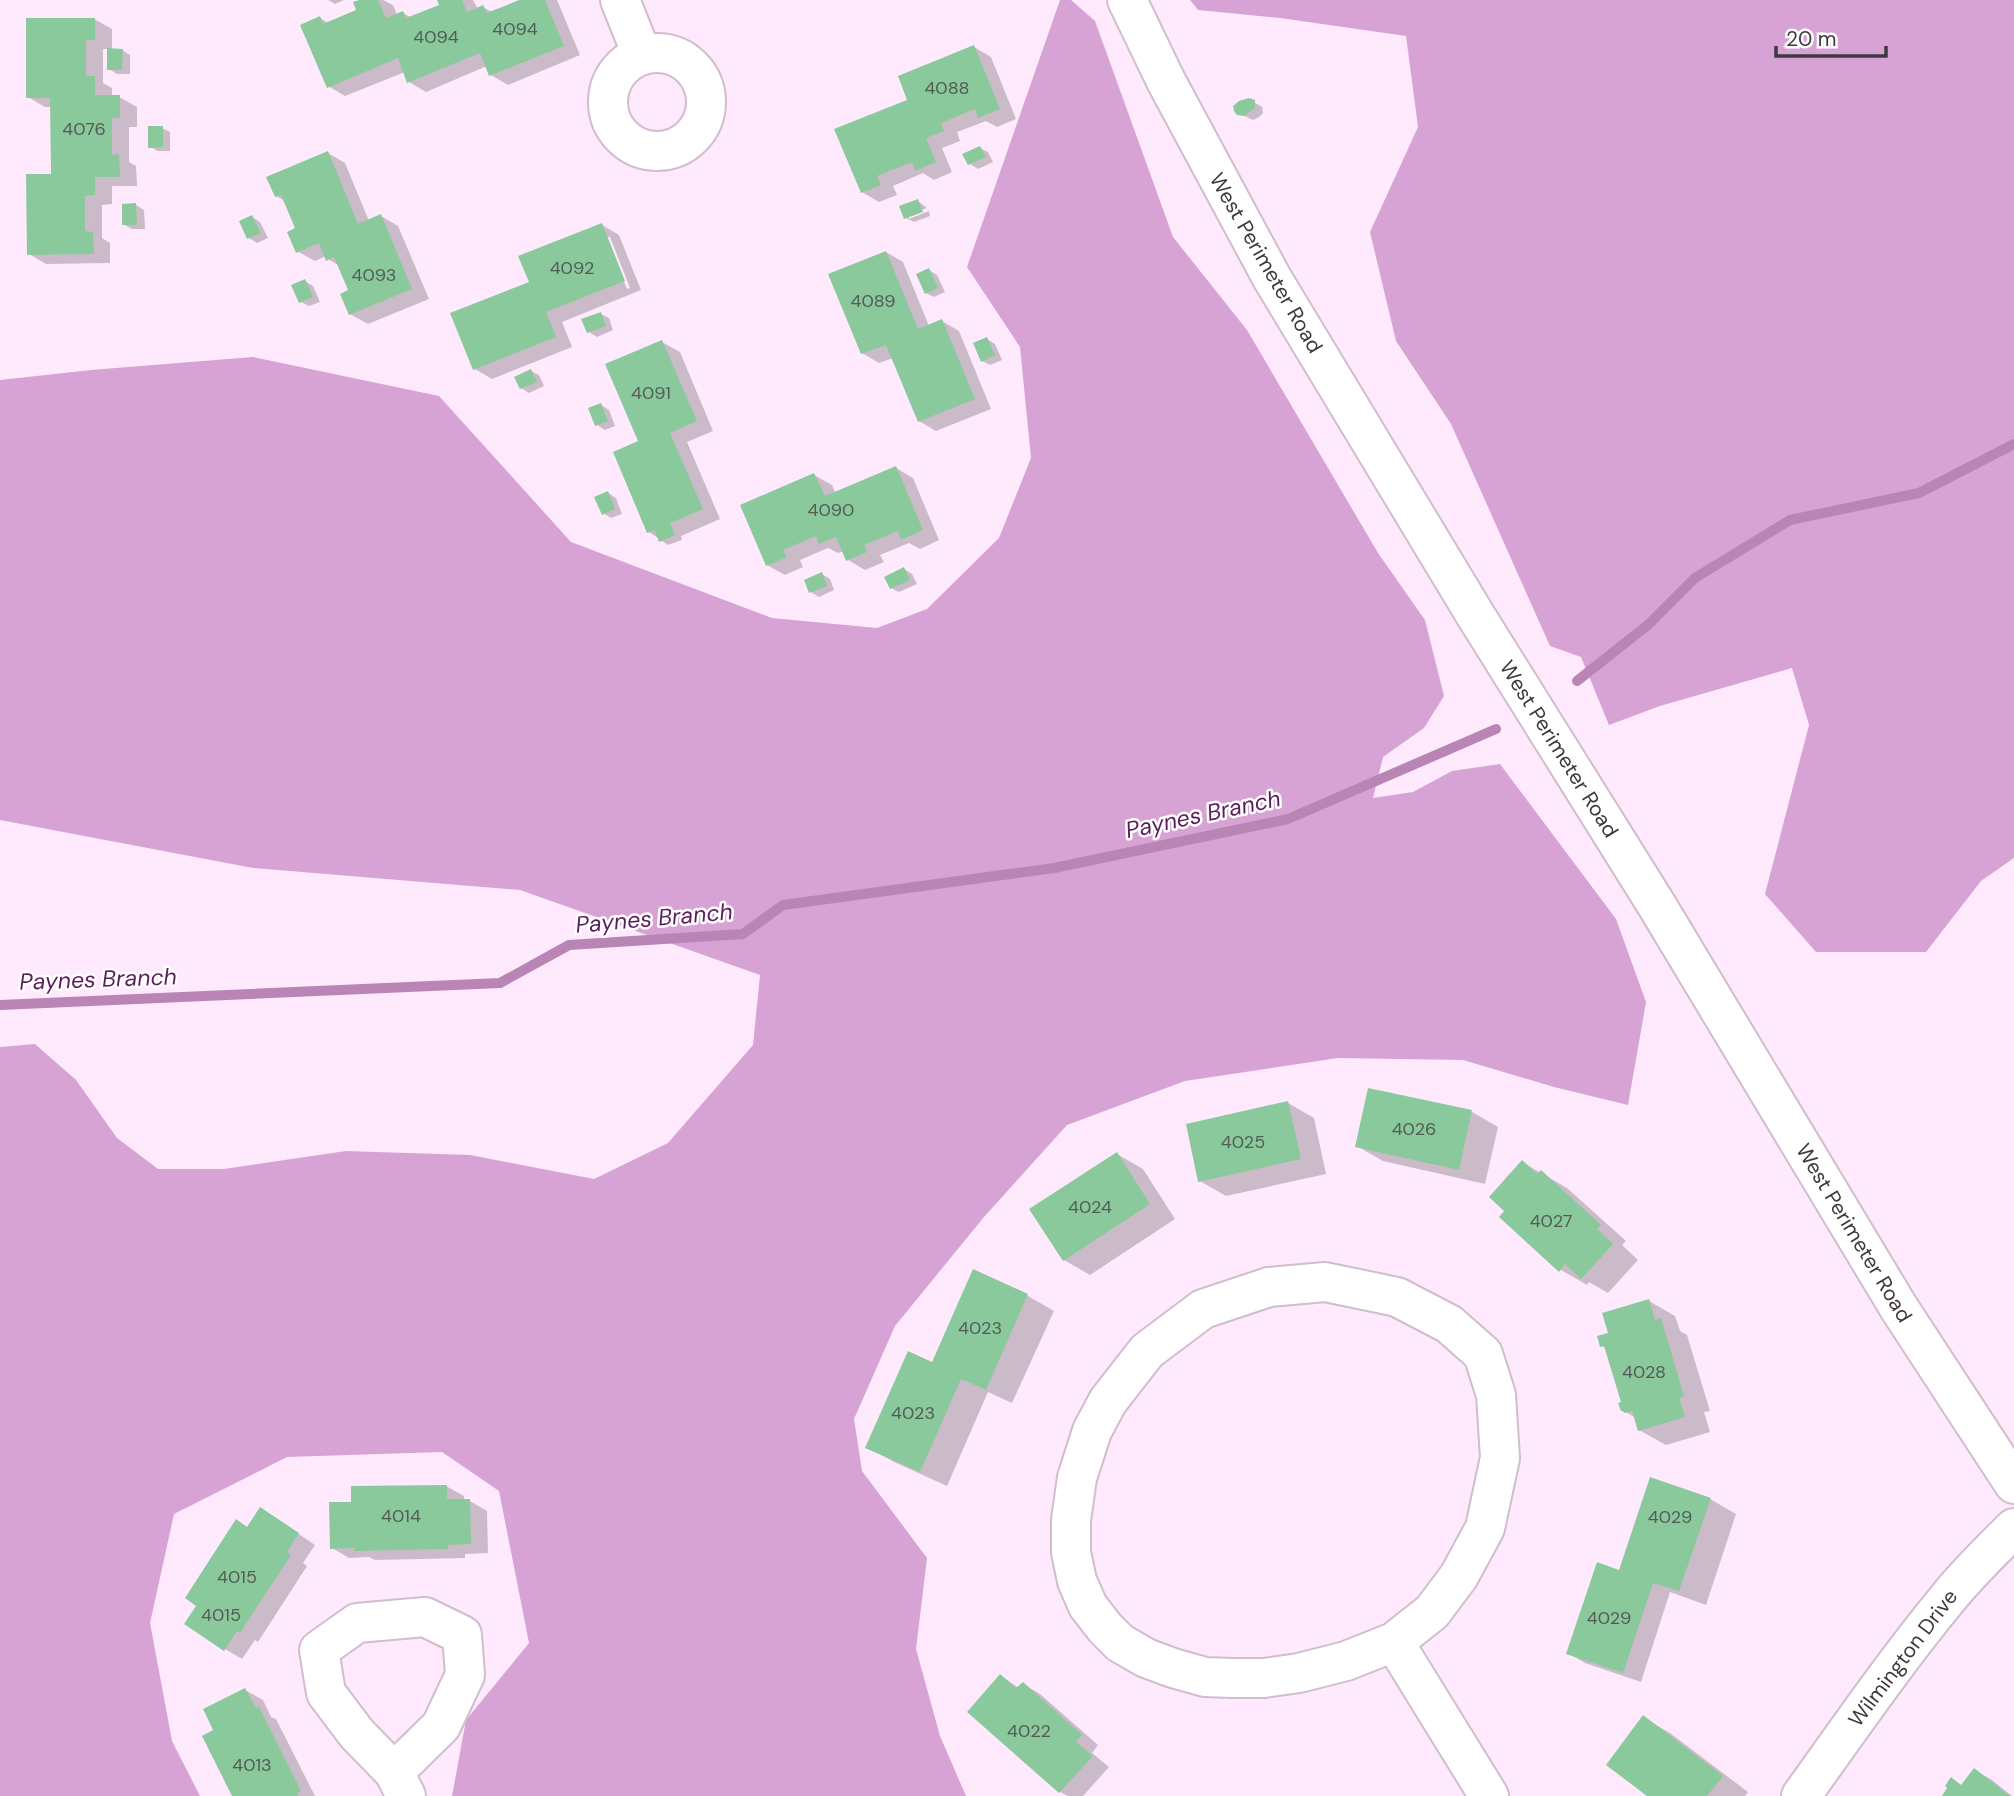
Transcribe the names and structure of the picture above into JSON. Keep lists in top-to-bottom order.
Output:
{
  "streets": {
    "street": ["West Perimeter Road", "Wilmington Drive"]
  },
  "water": ["Paynes Branch"],
  "house_numbers": [
    "4094",
    "4094",
    "4088",
    "4076",
    "4092",
    "4093",
    "4089",
    "4091",
    "4090",
    "4026",
    "4025",
    "4024",
    "4027",
    "4023",
    "4028",
    "4023",
    "4014",
    "4029",
    "4015",
    "4015",
    "4029",
    "4022",
    "4013"
  ],
  "scale_bar": "20 m"
}
